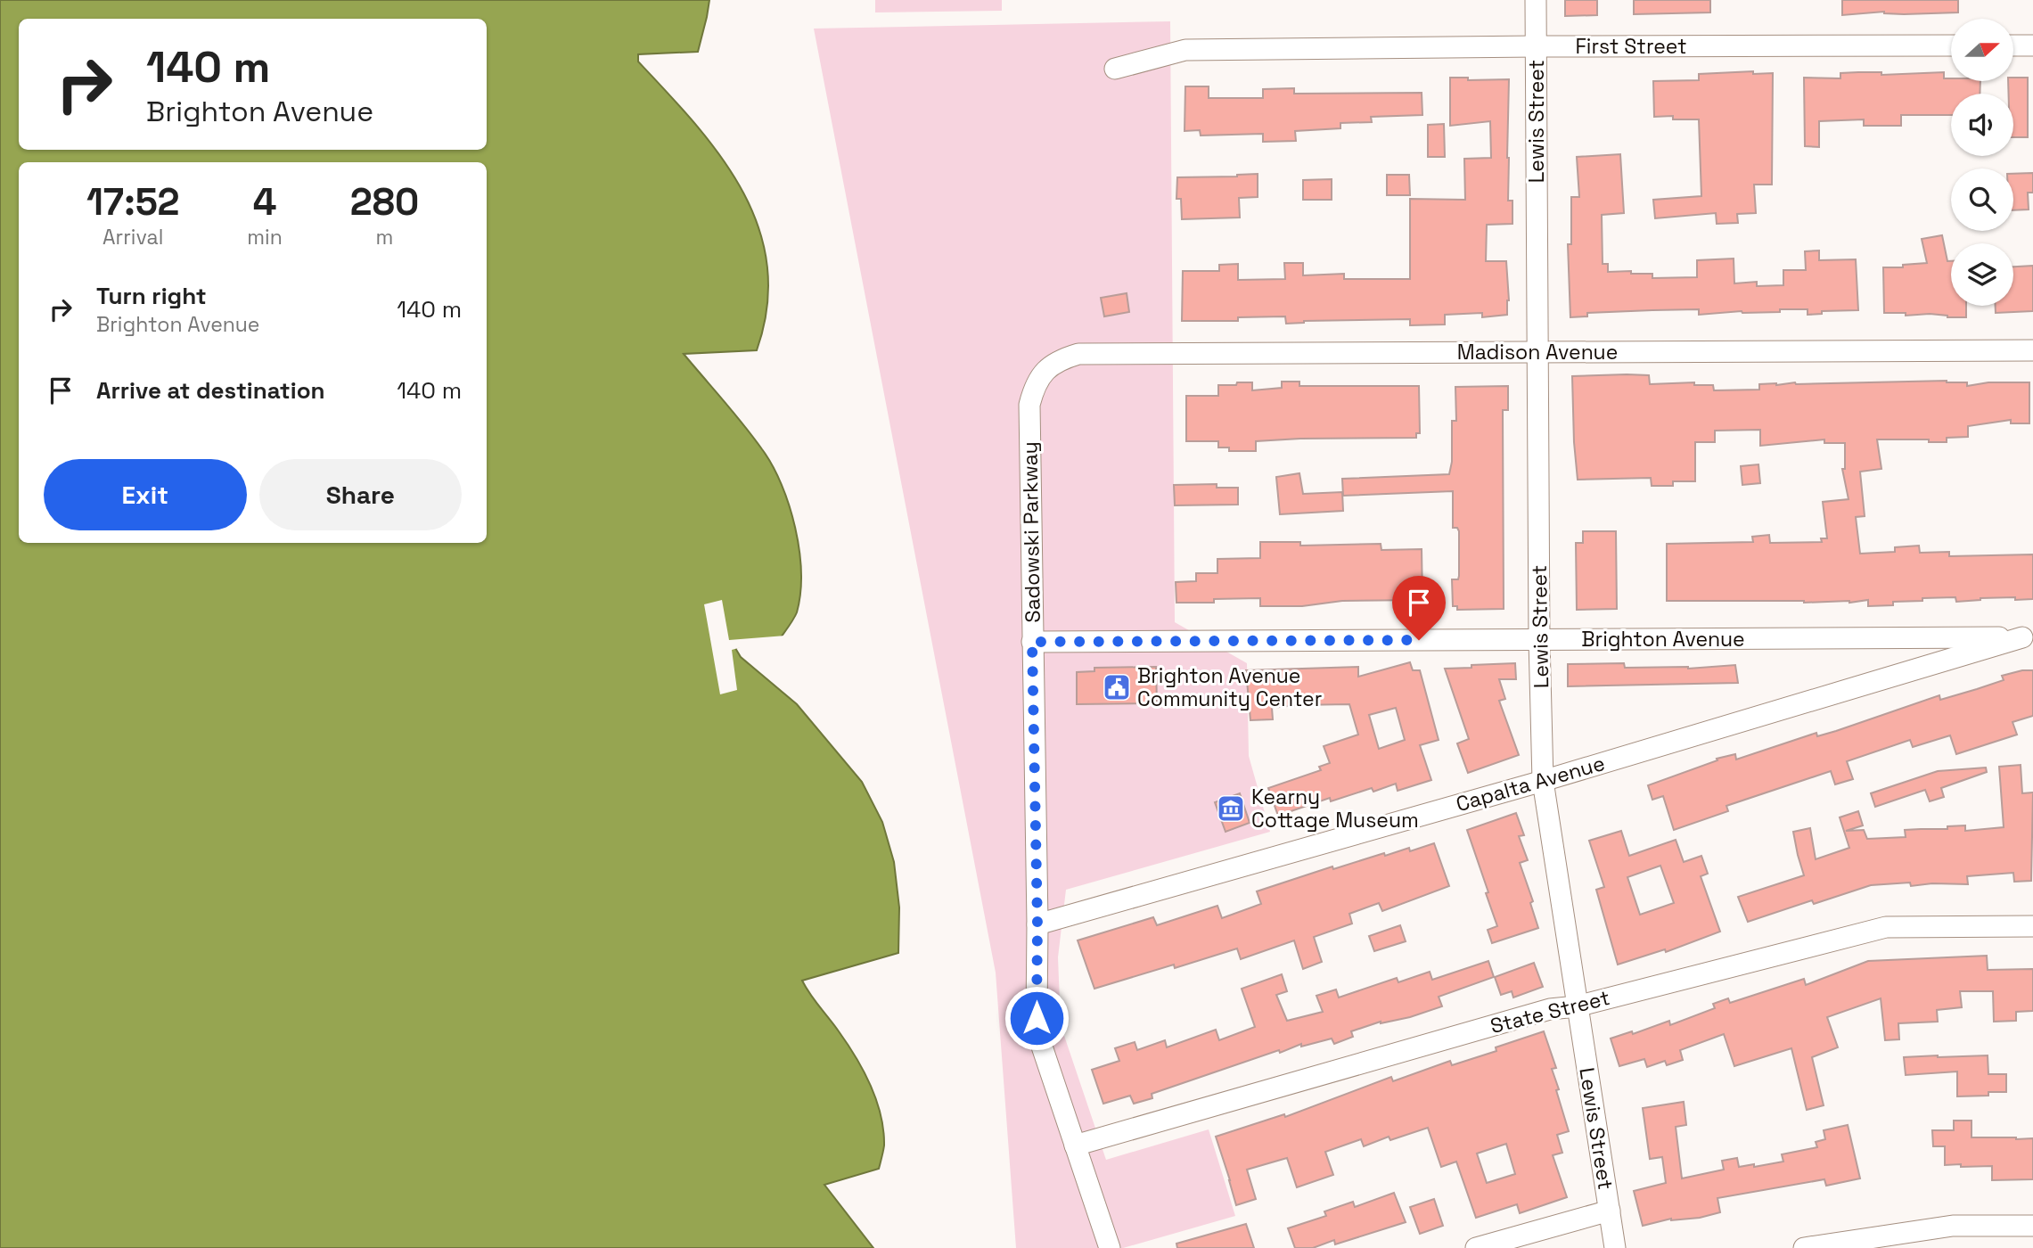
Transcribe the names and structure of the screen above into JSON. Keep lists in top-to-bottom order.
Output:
{
  "streets": {
    "street": [
      "First Street",
      "Lewis Street",
      "Madison Avenue",
      "Sadowski Parkway",
      "Brighton Avenue",
      "Capalta Avenue",
      "State Street"
    ]
  },
  "crossings": [
    ["First Street", "Lewis Street"],
    ["Lewis Street", "Madison Avenue"],
    ["Lewis Street", "Brighton Avenue"],
    ["Lewis Street", "Capalta Avenue"],
    ["Lewis Street", "State Street"],
    ["Madison Avenue", "Sadowski Parkway"],
    ["Sadowski Parkway", "Brighton Avenue"],
    ["Sadowski Parkway", "Capalta Avenue"],
    ["Sadowski Parkway", "State Street"],
    ["Brighton Avenue", "Capalta Avenue"]
  ],
  "places": {
    "public building": ["Brighton Avenue Community Center"],
    "museum": ["Kearny Cottage Museum"]
  },
  "north": "right",
  "page": {
    "turn": ["140 m", "Brighton Avenue"],
    "eta": [
      "17:52",
      "Arrival",
      "4",
      "min",
      "280",
      "m"
    ],
    "list": [
      {
        "name": "Turn right",
        "note": "Brighton Avenue",
        "value": "140 m"
      },
      {
        "name": "Arrive at destination",
        "value": "140 m"
      }
    ],
    "buttons": ["Exit", "Share"]
  }
}
